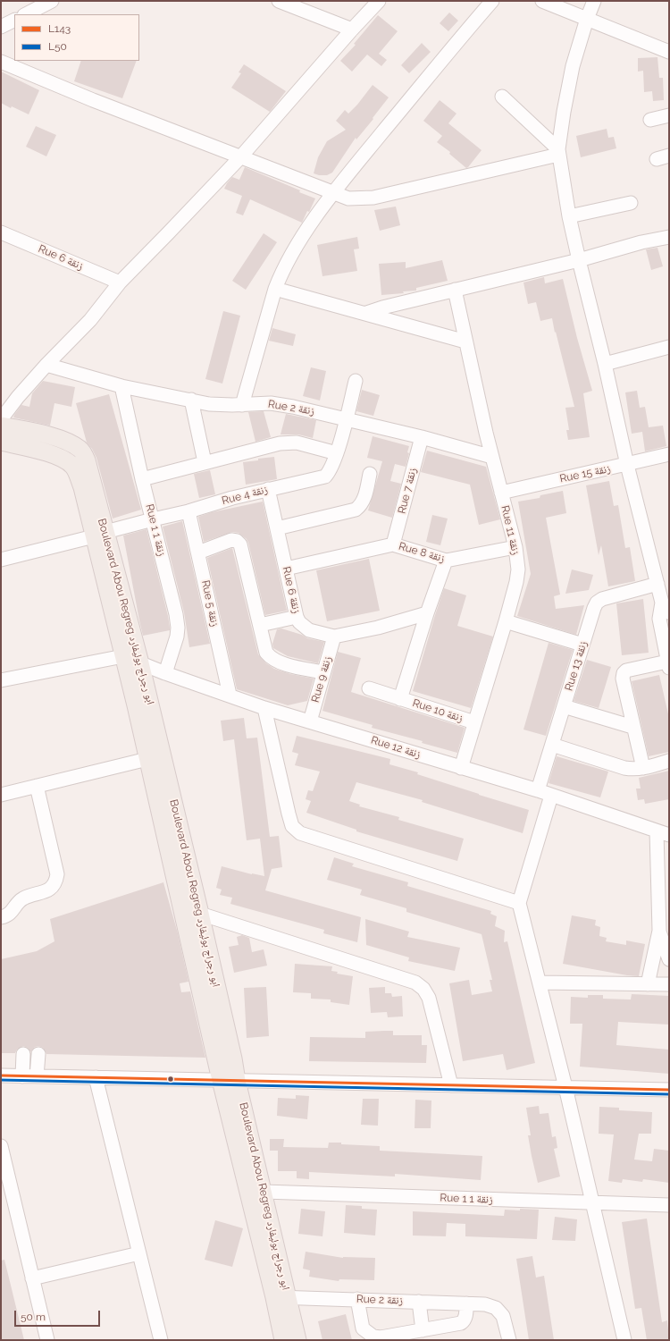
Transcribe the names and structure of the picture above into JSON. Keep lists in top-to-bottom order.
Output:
{
  "streets": {
    "main road": ["Boulevard Abou Regreg ابو رجراج بوليفارد"],
    "street": [
      "Rue 6 زنقة",
      "Rue 2 زنقة",
      "Rue 15 زنقة",
      "Rue 7 زنقة",
      "Rue 4 زنقة",
      "Rue 1 زنقة 1",
      "Rue 11 زنقة",
      "Rue 8 زنقة",
      "Rue 5 زنقة",
      "Rue 13 زنقة",
      "Rue 9 زنقة",
      "Rue 10 زنقة",
      "Rue 12 زنقة"
    ]
  },
  "crossings": [
    ["Rue 6 زنقة", "Rue 4 زنقة"],
    ["Rue 6 زنقة", "Rue 8 زنقة"],
    ["Rue 6 زنقة", "Rue 9 زنقة"],
    ["Rue 2 زنقة", "Rue 7 زنقة"],
    ["Rue 2 زنقة", "Rue 4 زنقة"],
    ["Rue 2 زنقة", "Rue 1 زنقة 1"],
    ["Rue 2 زنقة", "Rue 11 زنقة"],
    ["Rue 2 زنقة", "Boulevard Abou Regreg ابو رجراج بوليفارد"],
    ["Rue 15 زنقة", "Rue 11 زنقة"],
    ["Rue 7 زنقة", "Rue 8 زنقة"],
    ["Rue 4 زنقة", "Rue 1 زنقة 1"],
    ["Rue 4 زنقة", "Rue 5 زنقة"],
    ["Rue 4 زنقة", "Boulevard Abou Regreg ابو رجراج بوليفارد"],
    ["Rue 1 زنقة 1", "Boulevard Abou Regreg ابو رجراج بوليفارد"],
    ["Rue 1 زنقة 1", "Rue 12 زنقة"],
    ["Rue 11 زنقة", "Rue 8 زنقة"],
    ["Rue 11 زنقة", "Rue 10 زنقة"],
    ["Rue 11 زنقة", "Rue 12 زنقة"],
    ["Rue 5 زنقة", "Rue 12 زنقة"],
    ["Boulevard Abou Regreg ابو رجراج بوليفارد", "Rue 12 زنقة"],
    ["Rue 13 زنقة", "Rue 12 زنقة"],
    ["Rue 9 زنقة", "Rue 12 زنقة"]
  ],
  "lines": ["transit line L143", "transit line L50"],
  "legend": ["L143", "L50"],
  "scale_bar": "50 m"
}
